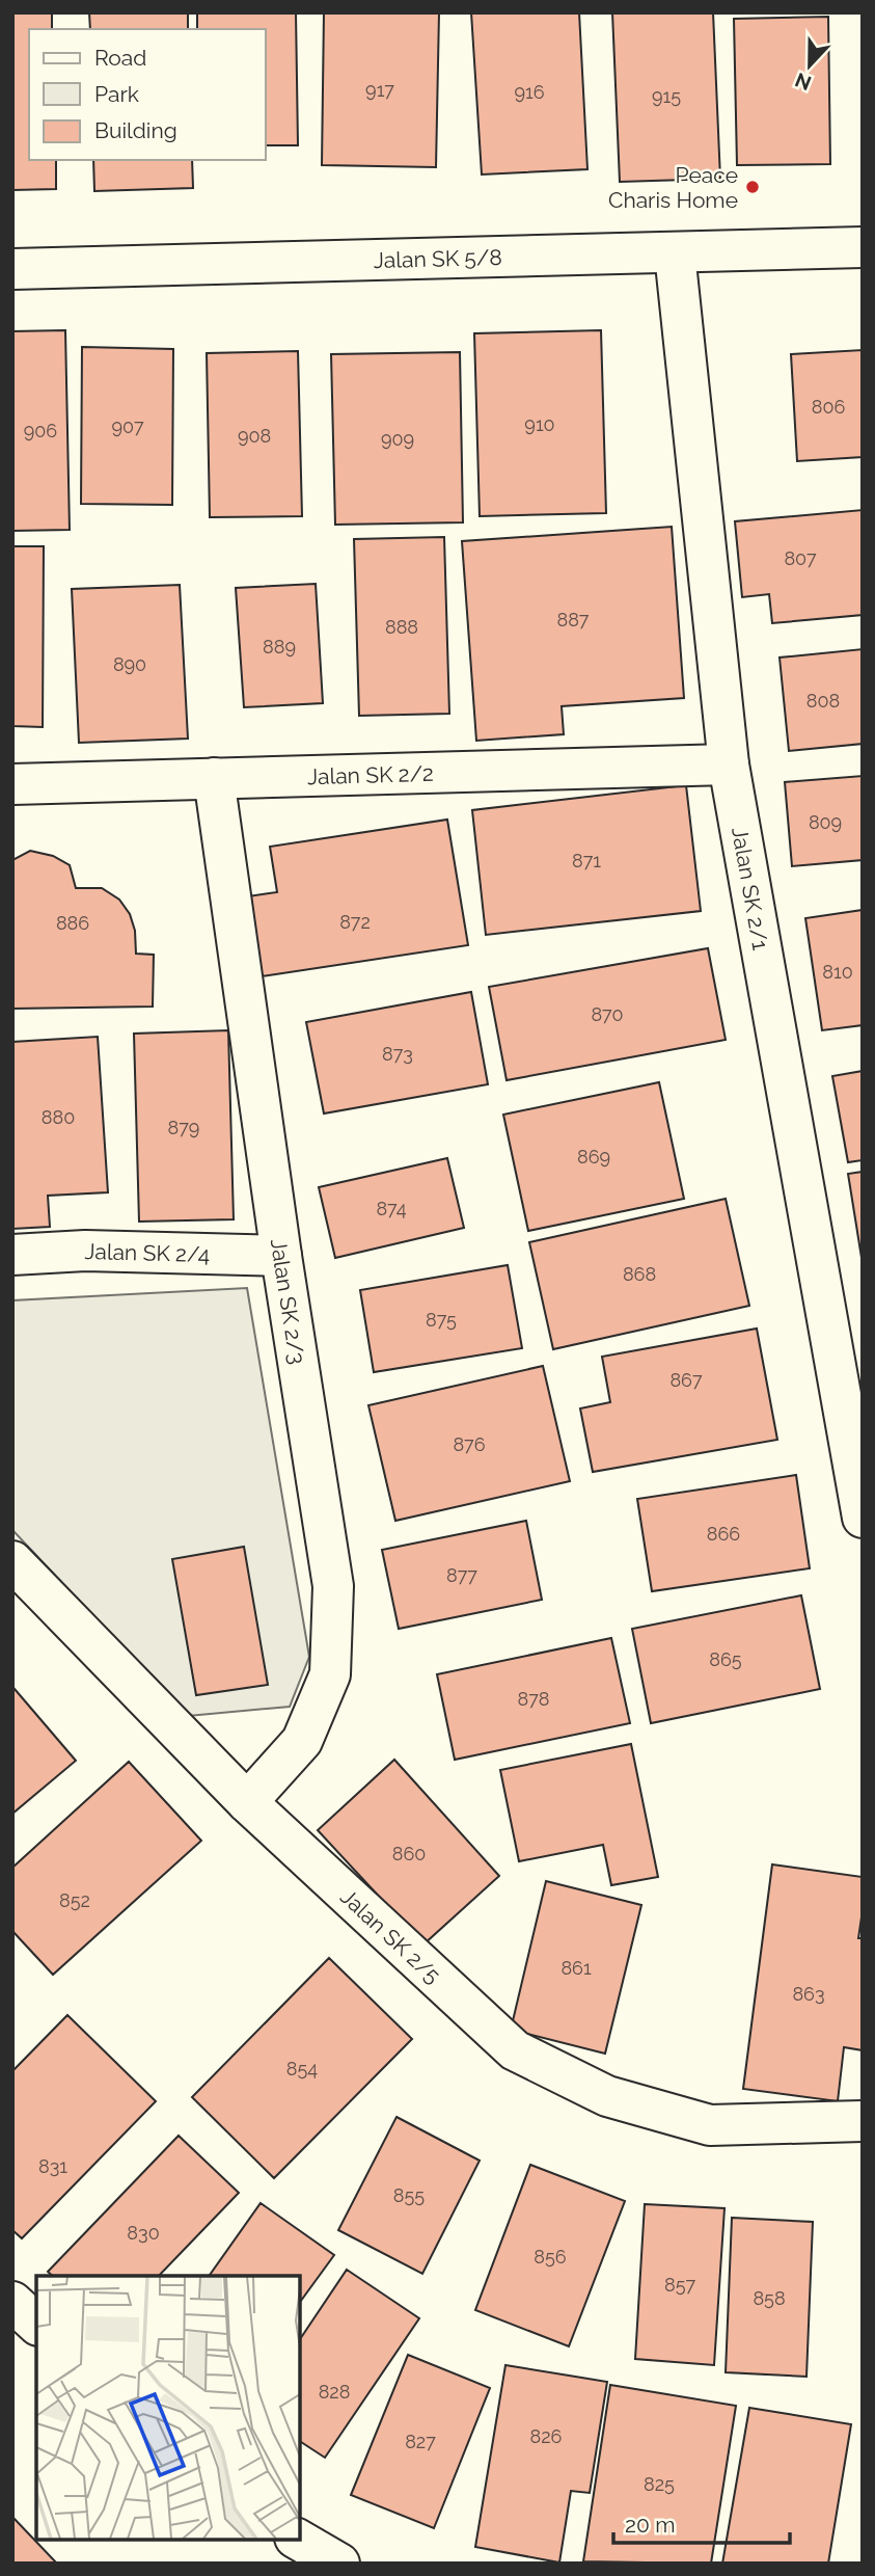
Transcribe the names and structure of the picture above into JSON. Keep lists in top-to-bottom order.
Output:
{
  "streets": {
    "street": [
      "Jalan SK 5/8",
      "Jalan SK 2/2",
      "Jalan SK 2/1",
      "Jalan SK 2/4",
      "Jalan SK 2/3",
      "Jalan SK 2/5"
    ]
  },
  "crossings": [
    ["Jalan SK 5/8", "Jalan SK 2/1"],
    ["Jalan SK 2/2", "Jalan SK 2/1"],
    ["Jalan SK 2/2", "Jalan SK 2/3"],
    ["Jalan SK 2/4", "Jalan SK 2/3"],
    ["Jalan SK 2/3", "Jalan SK 2/5"]
  ],
  "places": ["Peace Charis Home"],
  "house_numbers": [
    "917",
    "916",
    "915",
    "806",
    "910",
    "907",
    "906",
    "908",
    "909",
    "807",
    "887",
    "888",
    "889",
    "890",
    "808",
    "809",
    "871",
    "872",
    "886",
    "810",
    "870",
    "873",
    "880",
    "879",
    "869",
    "874",
    "868",
    "875",
    "867",
    "876",
    "866",
    "877",
    "865",
    "878",
    "860",
    "852",
    "861",
    "863",
    "854",
    "831",
    "855",
    "830",
    "856",
    "857",
    "858",
    "828",
    "826",
    "827",
    "825"
  ],
  "legend": ["Road", "Park", "Building"],
  "scale_bar": "20 m",
  "north": "bottom"
}
